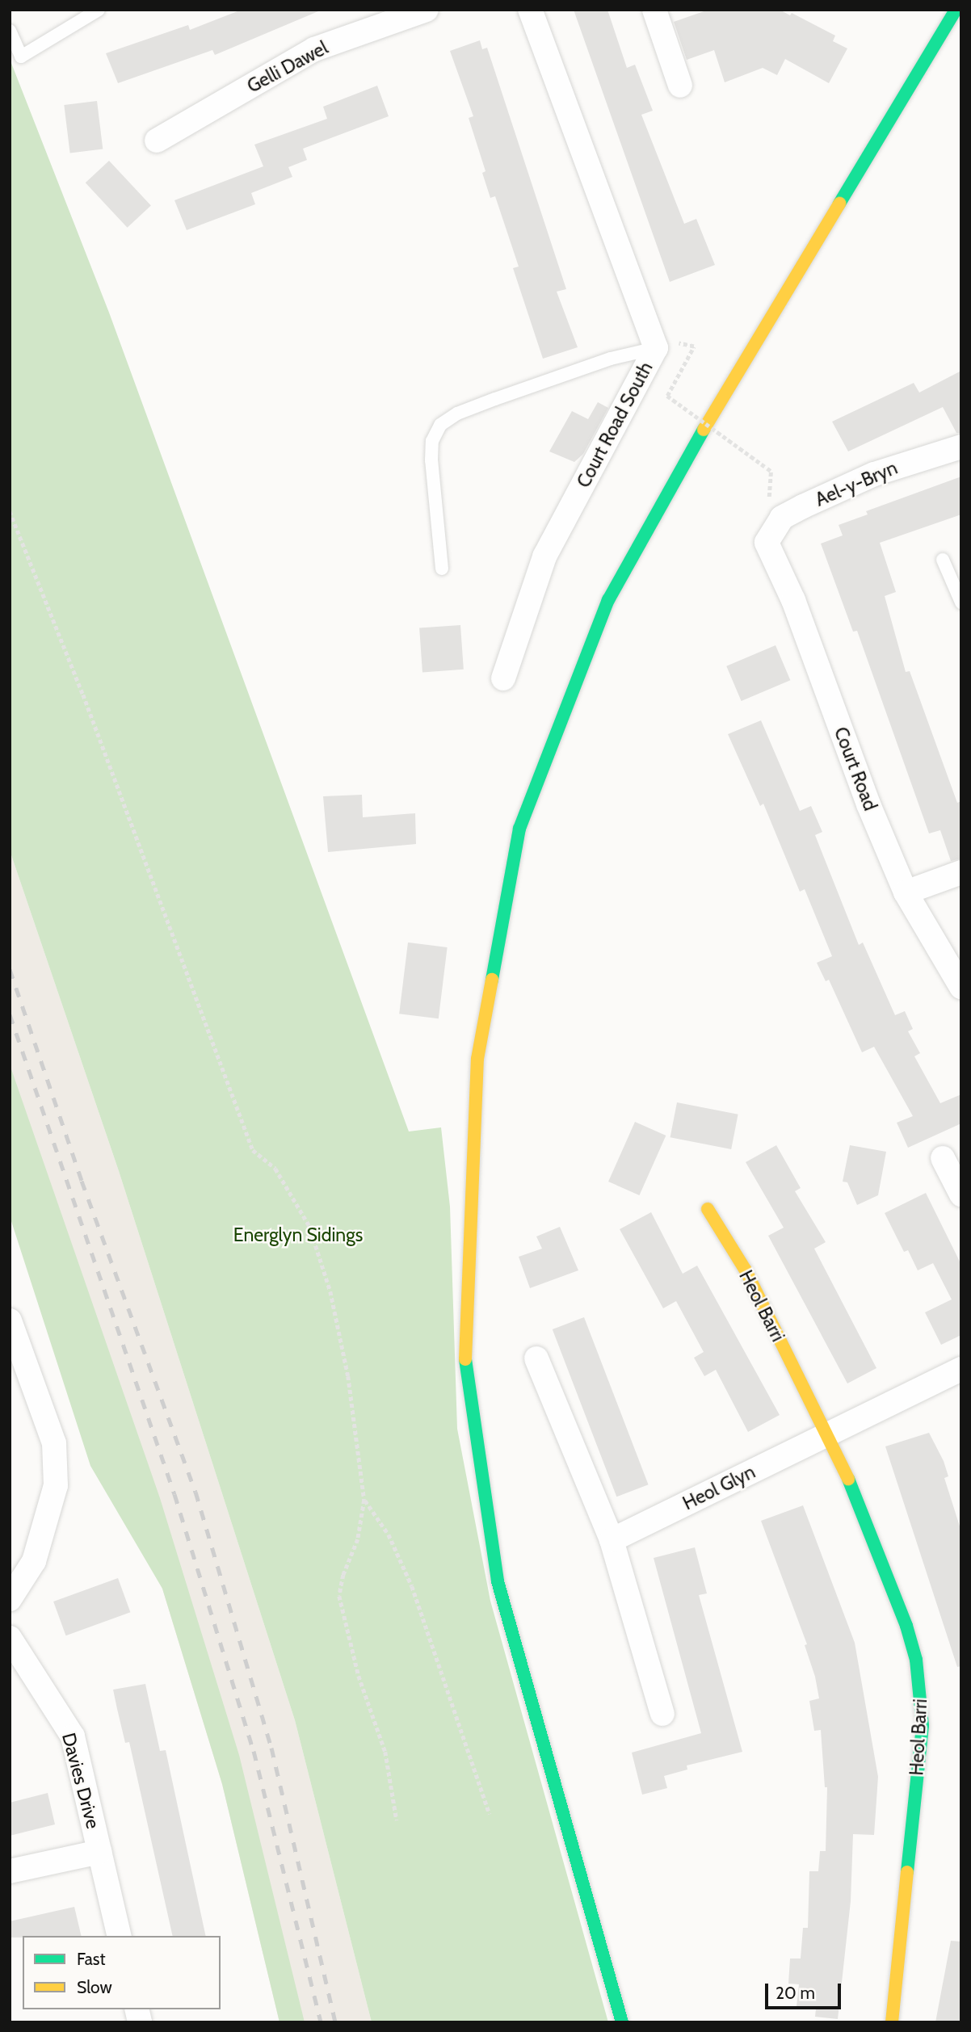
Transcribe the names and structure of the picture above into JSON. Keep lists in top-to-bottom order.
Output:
{
  "streets": {
    "main road": ["Heol Barri"],
    "street": [
      "Gelli Dawel",
      "Court Road South",
      "Ael-y-Bryn",
      "Court Road",
      "Heol Glyn",
      "Davies Drive"
    ]
  },
  "crossings": [
    ["Ael-y-Bryn", "Court Road"],
    ["Heol Barri", "Heol Glyn"]
  ],
  "parks": ["Energlyn Sidings"],
  "legend": ["Fast", "Slow"],
  "scale_bar": "20 m"
}
